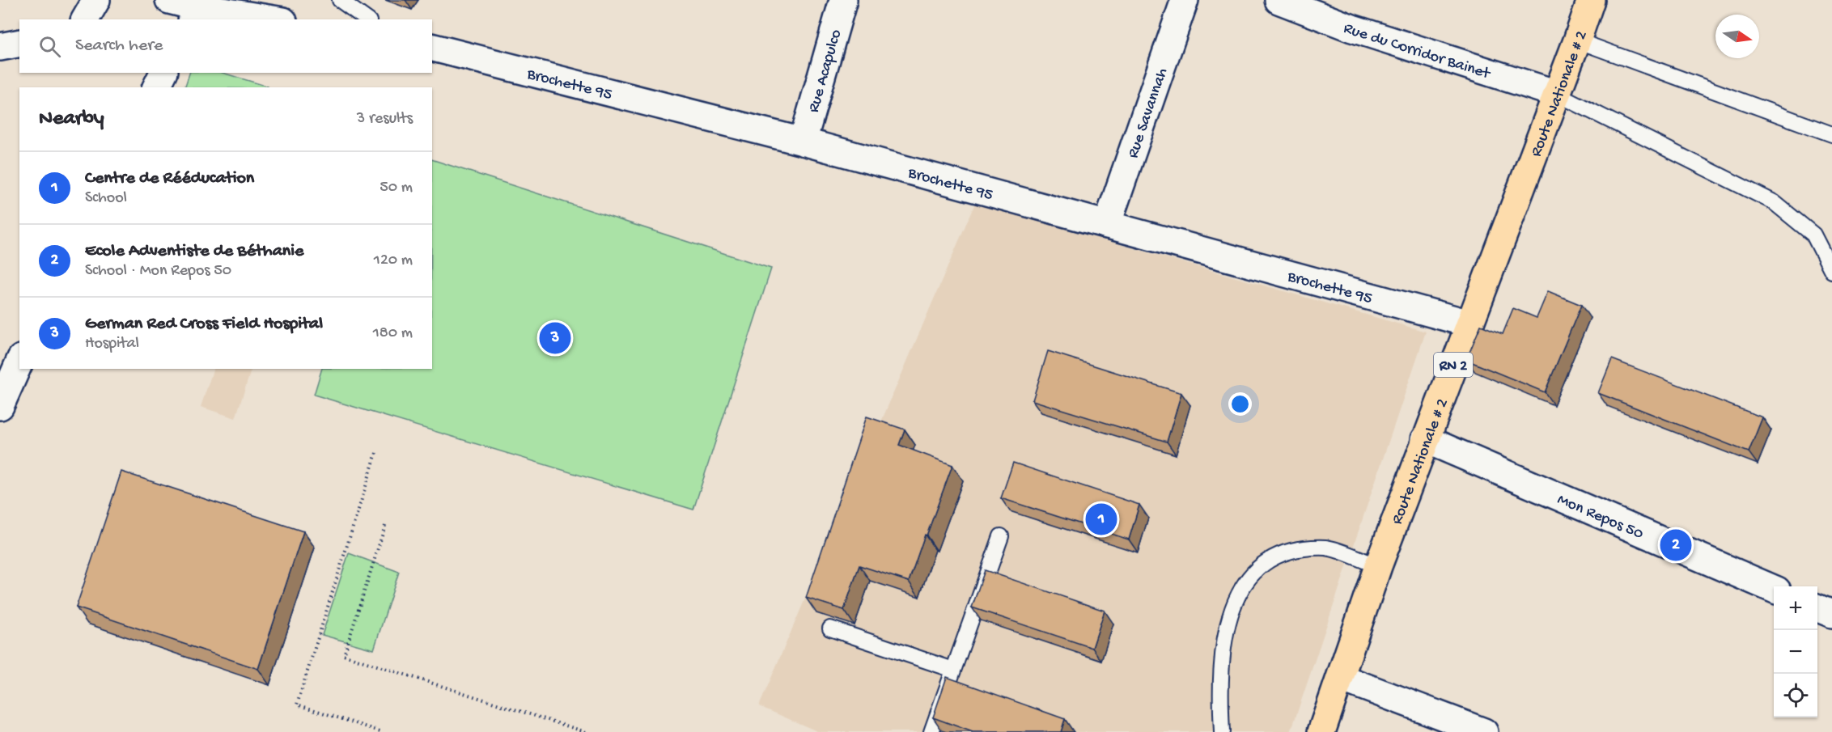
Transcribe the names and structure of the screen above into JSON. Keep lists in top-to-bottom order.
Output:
{
  "streets": {
    "main road": ["Route Nationale # 2", "RN 2"],
    "street": [
      "Rue du Corridor Bainet",
      "Rue Acapulco",
      "Brochette 95",
      "Rue Savannah",
      "Mon Repos 50"
    ]
  },
  "crossings": [
    ["Rue du Corridor Bainet", "Route Nationale # 2"],
    ["Rue Acapulco", "Brochette 95"],
    ["Brochette 95", "Route Nationale # 2"],
    ["Brochette 95", "Rue Savannah"],
    ["Route Nationale # 2", "Mon Repos 50"]
  ],
  "north": "right",
  "page": {
    "search": "Search here",
    "heading": ["Nearby", "3 results"],
    "list": [
      {
        "mark": "1",
        "name": "Centre de Rééducation",
        "note": "School",
        "value": "50 m"
      },
      {
        "mark": "2",
        "name": "Ecole Adventiste de Béthanie",
        "note": "School · Mon Repos 50",
        "value": "120 m"
      },
      {
        "mark": "3",
        "name": "German Red Cross Field Hospital",
        "note": "Hospital",
        "value": "180 m"
      }
    ],
    "pins": ["3", "1", "2"],
    "map_buttons": ["+", "−"]
  }
}
